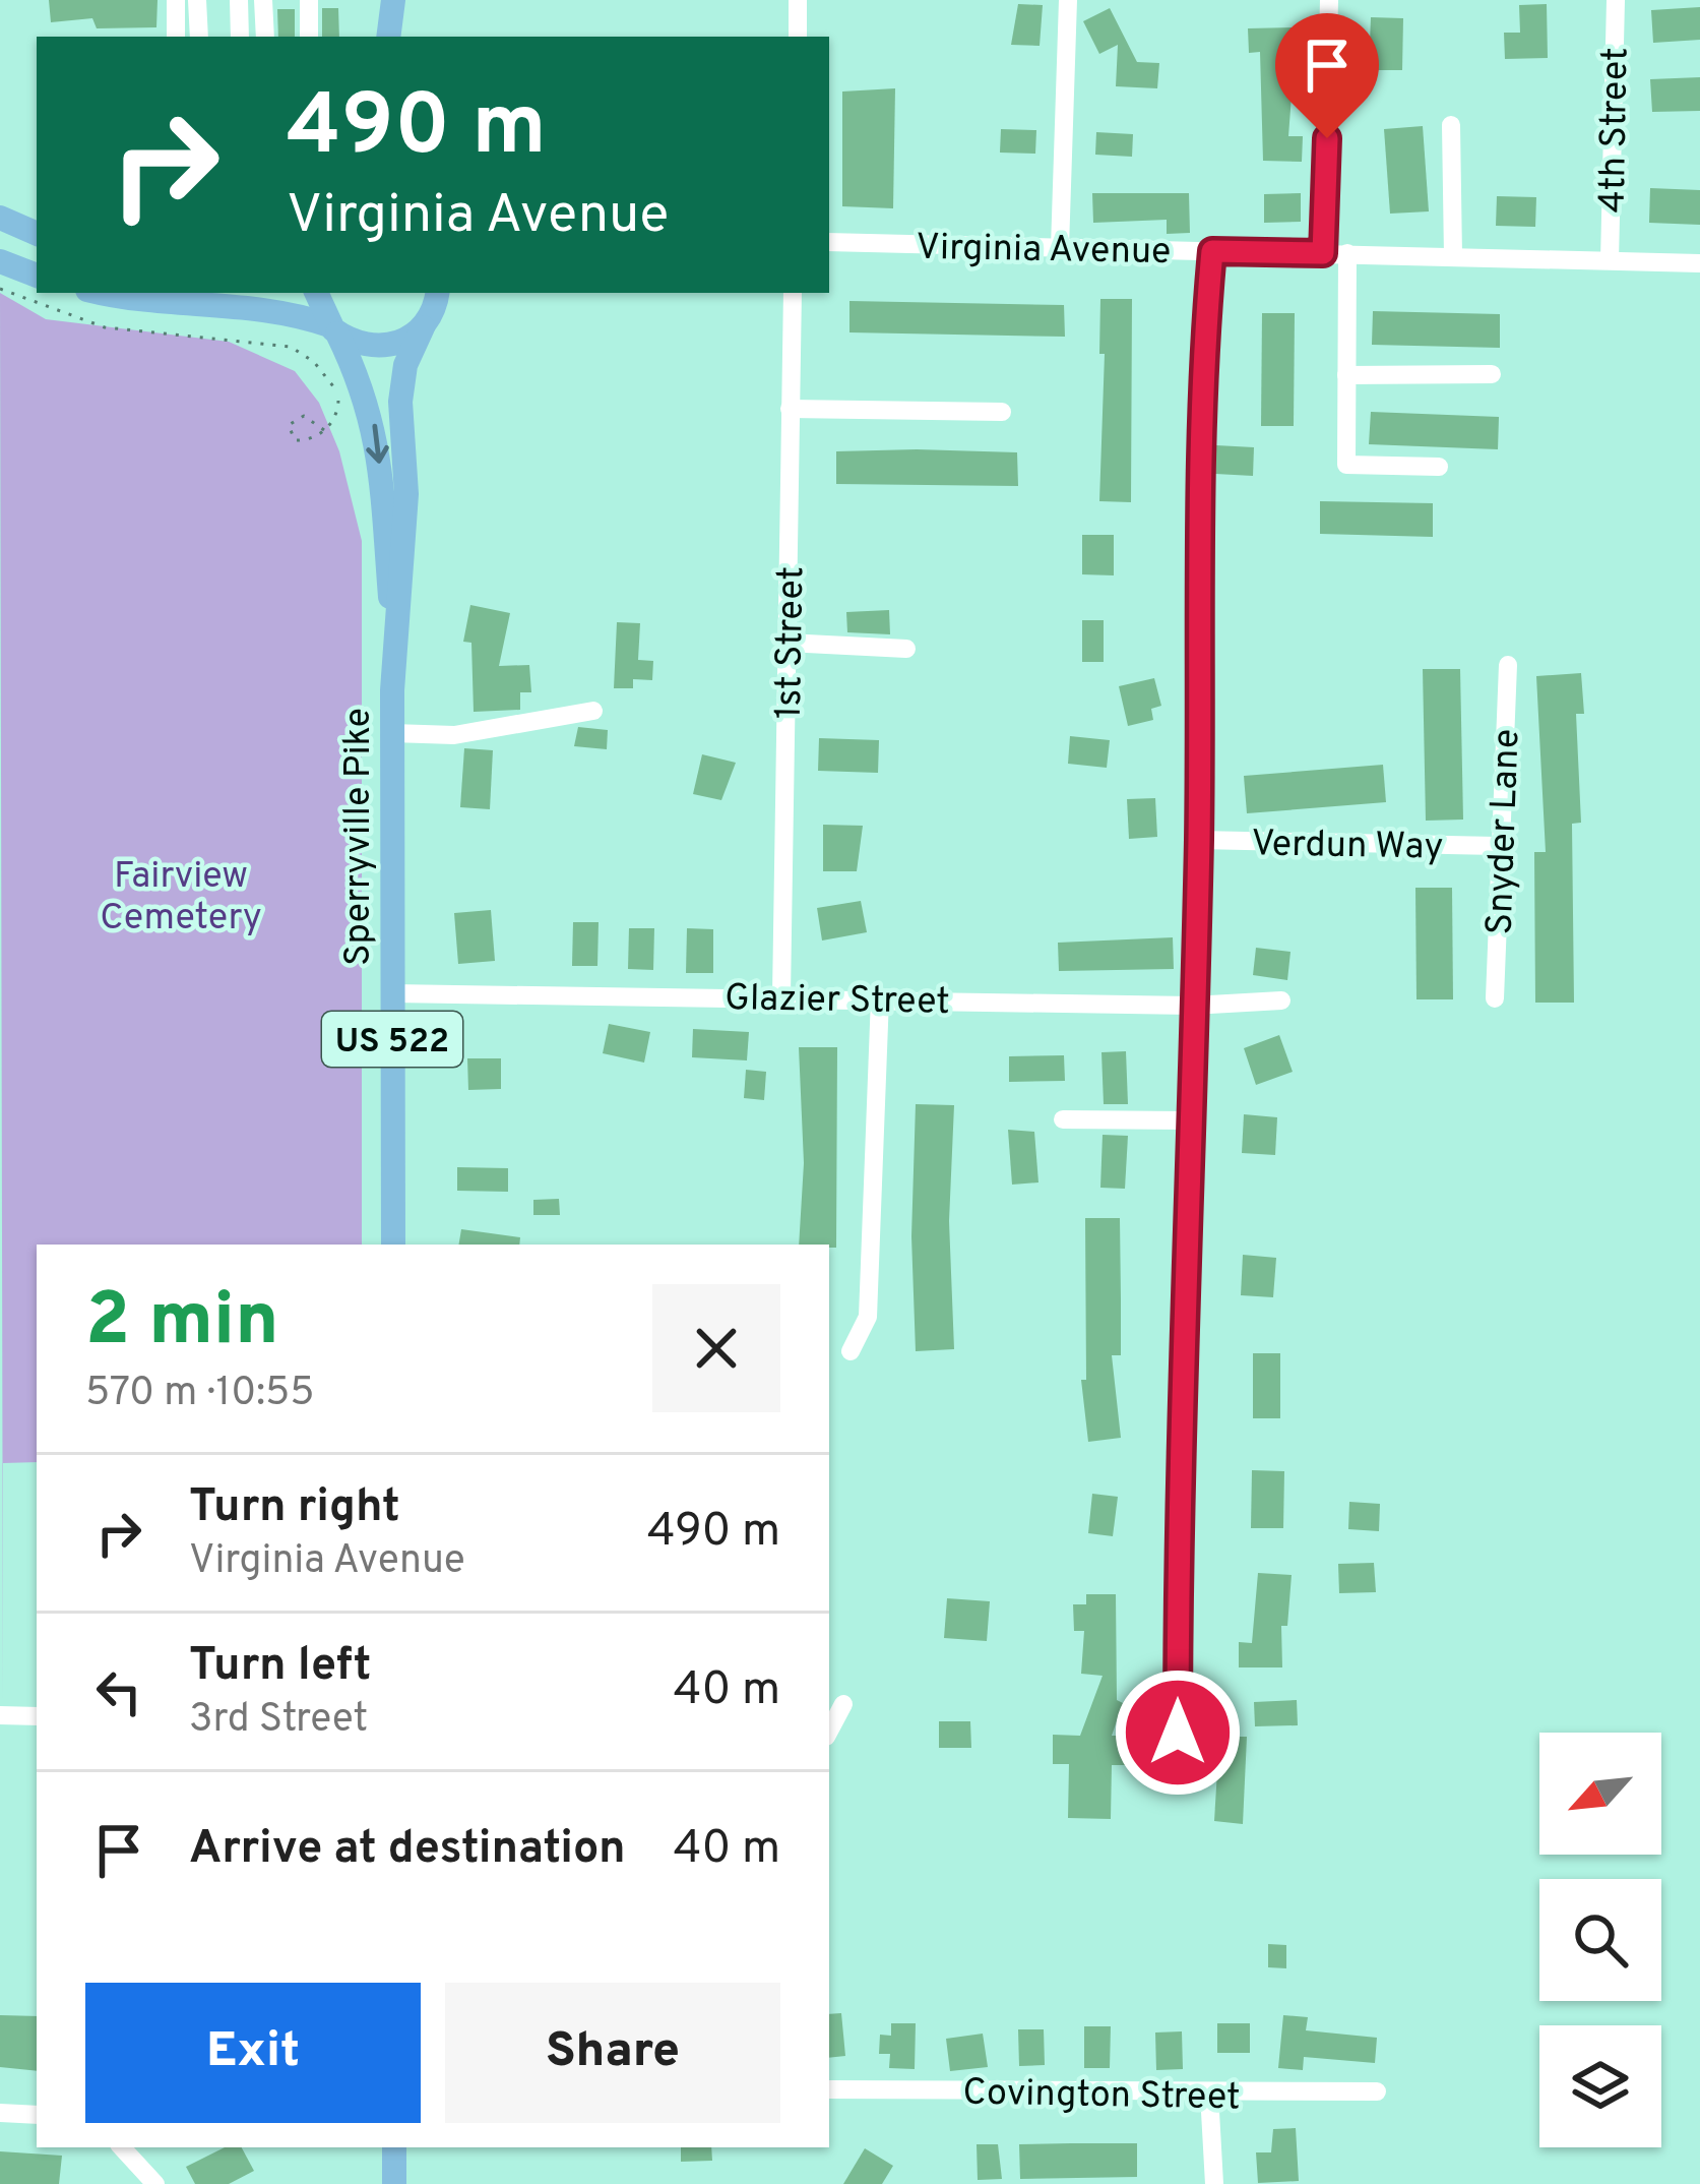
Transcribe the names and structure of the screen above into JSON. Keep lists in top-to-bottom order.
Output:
{
  "streets": {
    "main road": ["Sperryville Pike", "US 522"],
    "street": [
      "4th Street",
      "Virginia Avenue",
      "1st Street",
      "Snyder Lane",
      "Verdun Way",
      "Glazier Street",
      "Covington Street"
    ]
  },
  "crossings": [
    ["4th Street", "Virginia Avenue"],
    ["1st Street", "Glazier Street"],
    ["Snyder Lane", "Verdun Way"],
    ["Sperryville Pike", "Glazier Street"],
    ["Sperryville Pike", "US 522"]
  ],
  "parks": ["Fairview Cemetery"],
  "north": "bottom left",
  "page": {
    "turn": ["490 m", "Virginia Avenue"],
    "heading": ["2 min", "570 m · 10:55"],
    "list": [
      {
        "name": "Turn right",
        "note": "Virginia Avenue",
        "value": "490 m"
      },
      {
        "name": "Turn left",
        "note": "3rd Street",
        "value": "40 m"
      },
      {
        "name": "Arrive at destination",
        "value": "40 m"
      }
    ],
    "buttons": ["Exit", "Share"]
  }
}
